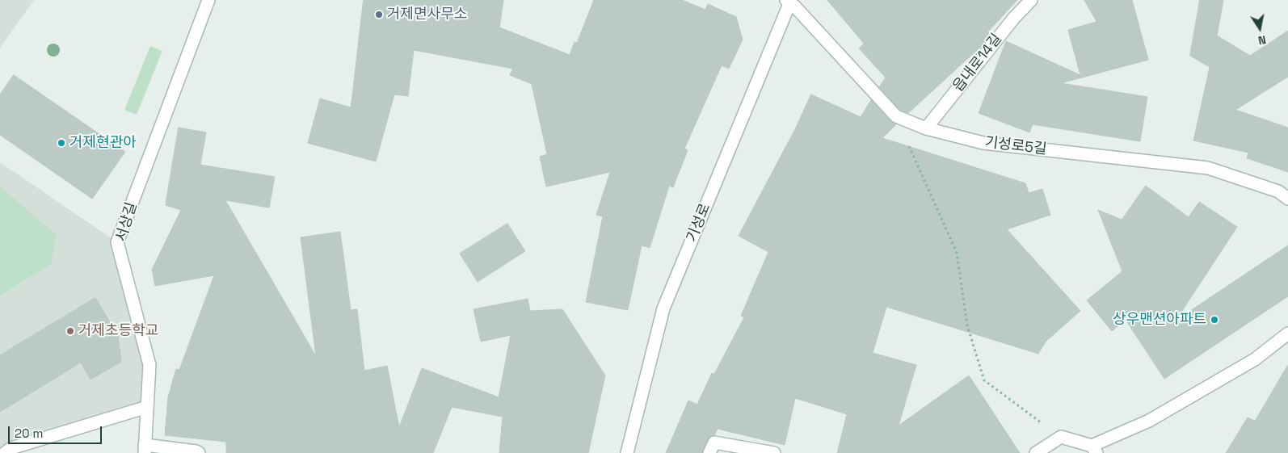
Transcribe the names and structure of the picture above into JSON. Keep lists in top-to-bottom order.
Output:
{
  "streets": {
    "street": [
      "읍내로14길",
      "기성로5길",
      "서상길",
      "기성로"
    ]
  },
  "crossings": [
    ["읍내로14길", "기성로5길"],
    ["기성로5길", "기성로"]
  ],
  "places": [
    "거제면사무소",
    "거제현관아",
    "상우맨션아파트",
    "거제초등학교"
  ],
  "scale_bar": "20 m",
  "north": "bottom"
}
